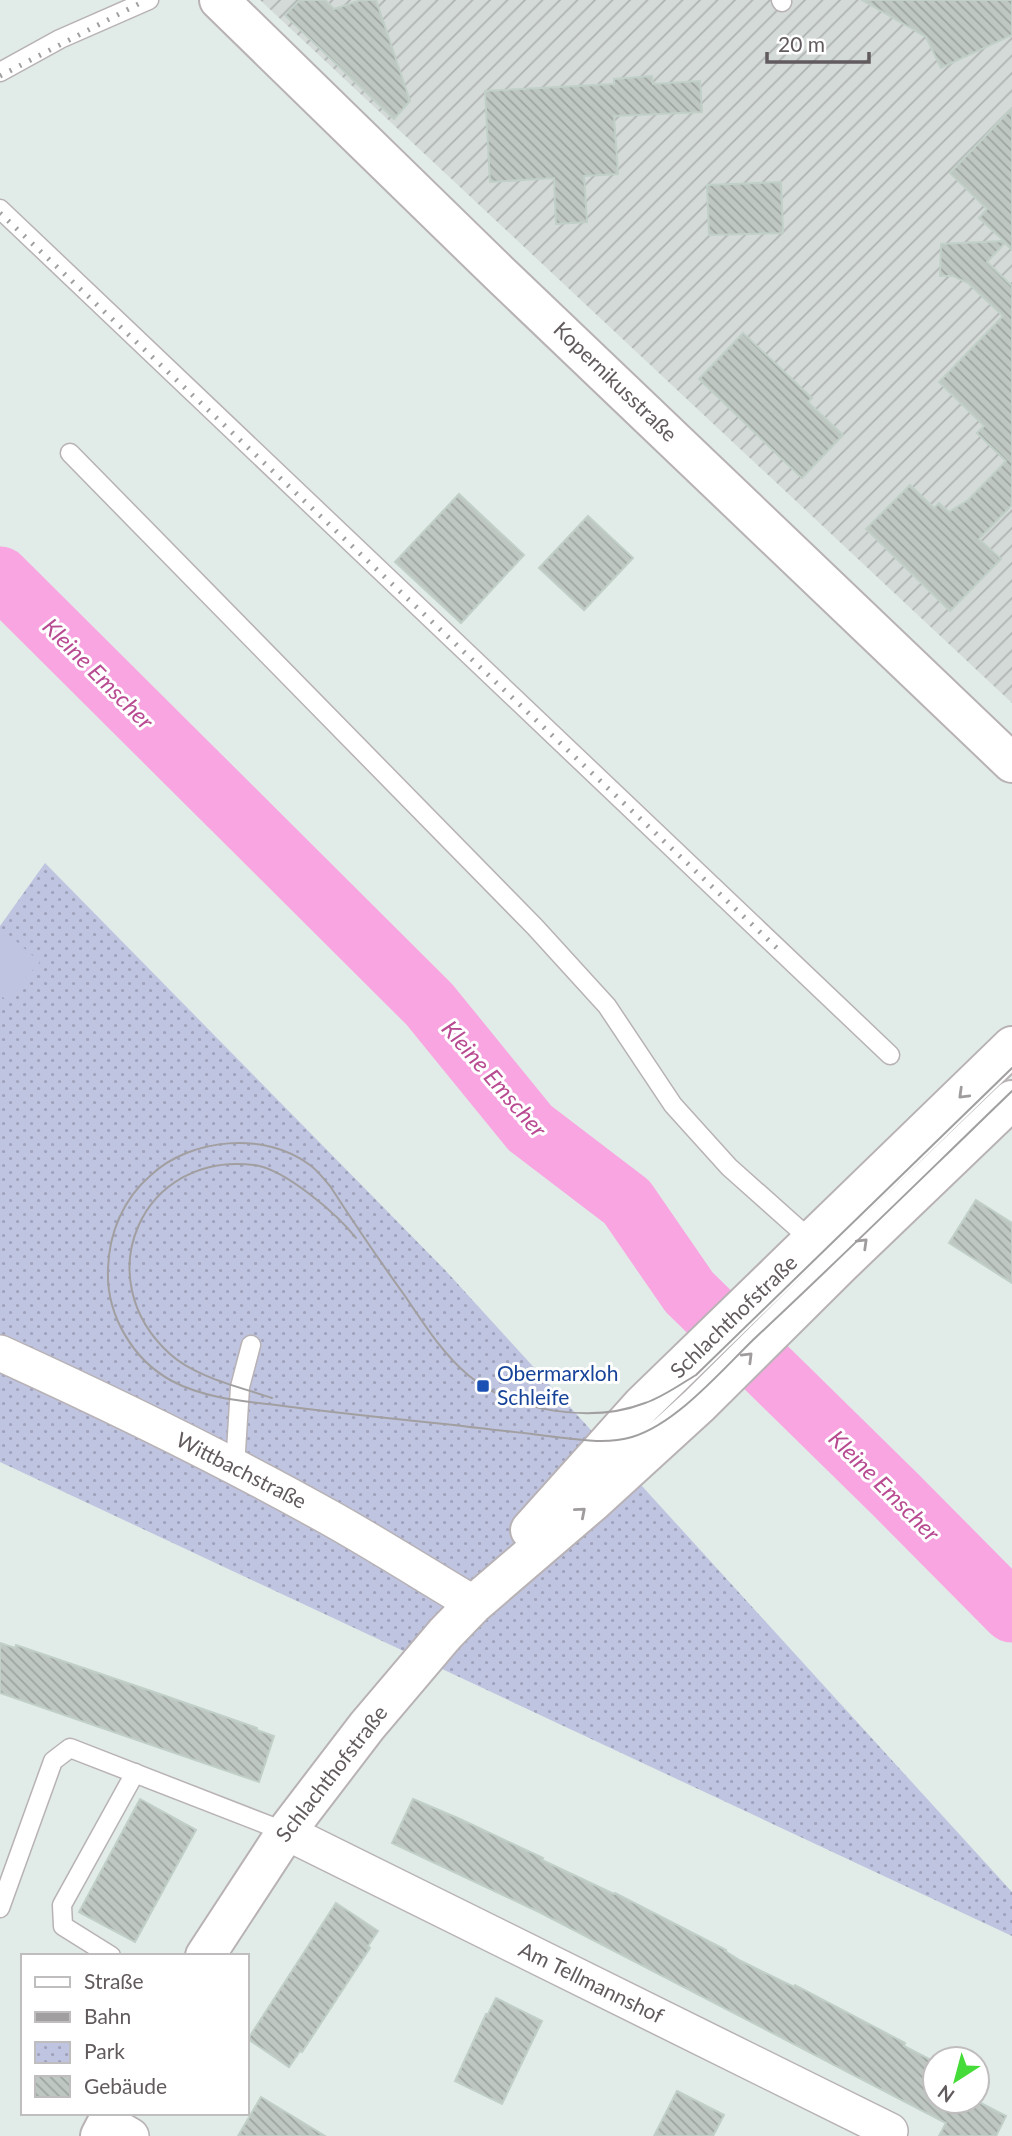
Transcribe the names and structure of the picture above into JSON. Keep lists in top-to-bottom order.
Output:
{
  "streets": {
    "street": [
      "Kopernikusstraße",
      "Schlachthofstraße",
      "Wittbachstraße",
      "Am Tellmannshof"
    ]
  },
  "crossings": [
    ["Schlachthofstraße", "Wittbachstraße"],
    ["Schlachthofstraße", "Am Tellmannshof"]
  ],
  "water": ["Kleine Emscher"],
  "places": {
    "transit": ["Obermarxloh Schleife"]
  },
  "legend": [
    "Straße",
    "Bahn",
    "Park",
    "Gebäude"
  ],
  "scale_bar": "20 m",
  "north": "bottom left"
}
